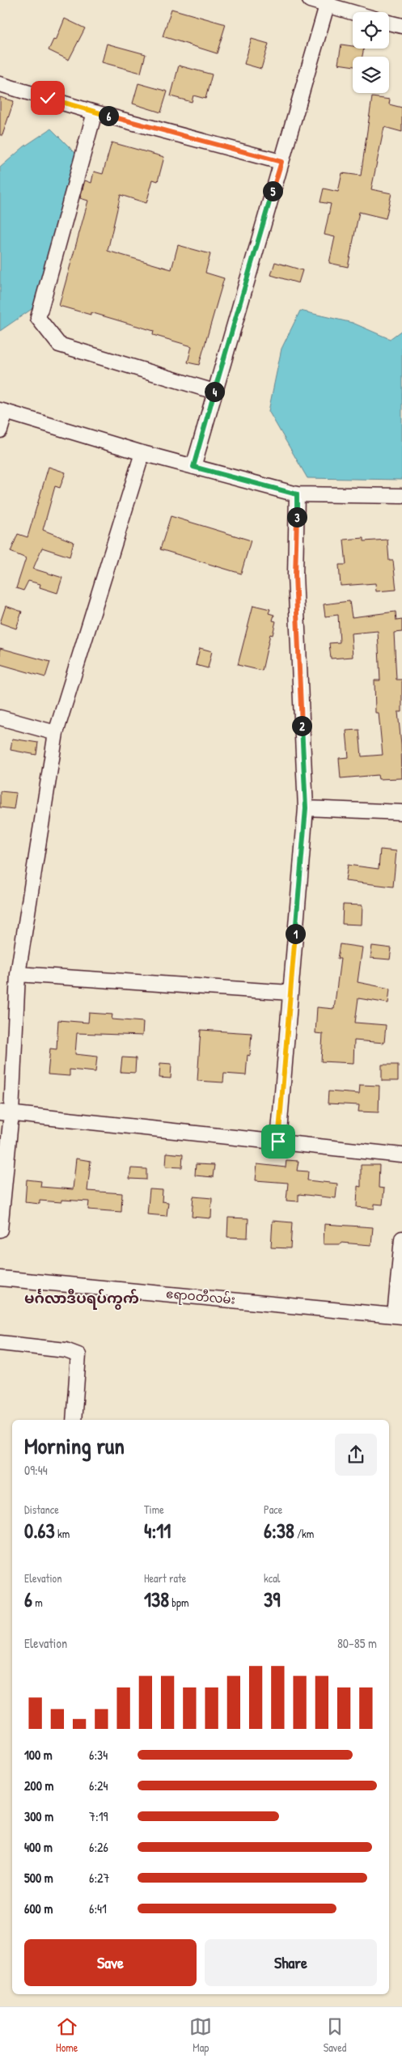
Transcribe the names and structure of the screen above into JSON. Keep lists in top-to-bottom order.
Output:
{
  "streets": {
    "street": ["ဧရာဝတီလမ်း"]
  },
  "districts": ["မင်္ဂလာဒီပရပ်ကွက်"],
  "page": {
    "pins": [
      "6",
      "5",
      "4",
      "3",
      "2",
      "1"
    ],
    "heading": ["Morning run", "09:44"],
    "stats": [
      ["Distance", "0.63 km"],
      ["Time", "4:11"],
      ["Pace", "6:38 /km"],
      ["Elevation", "6 m"],
      ["Heart rate", "138 bpm"],
      ["kcal", "39"]
    ],
    "chart": ["Elevation", "80–85 m"],
    "list": [
      {
        "name": "100 m",
        "note": "6:34"
      },
      {
        "name": "200 m",
        "note": "6:24"
      },
      {
        "name": "300 m",
        "note": "7:19"
      },
      {
        "name": "400 m",
        "note": "6:26"
      },
      {
        "name": "500 m",
        "note": "6:27"
      },
      {
        "name": "600 m",
        "note": "6:41"
      }
    ],
    "buttons": ["Save", "Share"],
    "tabs": ["Home", "Map", "Saved"]
  }
}
